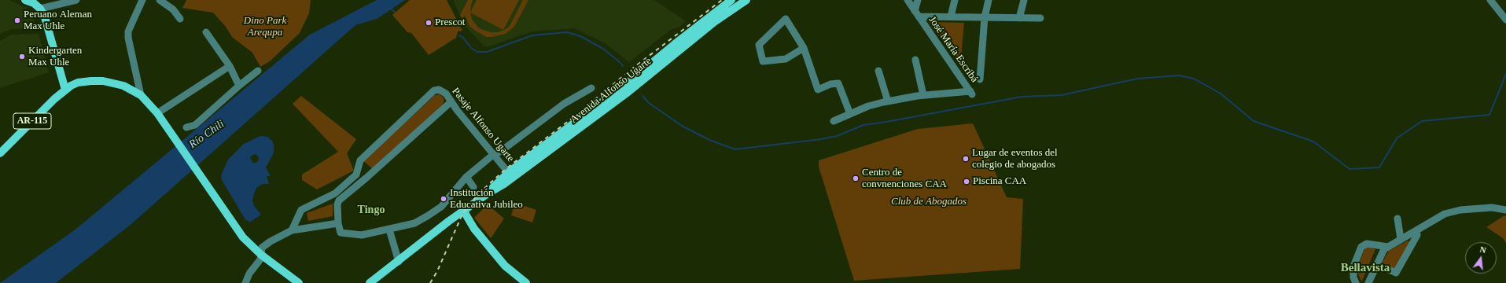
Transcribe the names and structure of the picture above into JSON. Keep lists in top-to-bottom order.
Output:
{
  "streets": {
    "main road": ["Avenida Alfonso Ugarte", "AR-115"],
    "street": ["José María Escribá", "Pasaje Alfonso Ugarte"]
  },
  "crossings": [
    ["Avenida Alfonso Ugarte", "Pasaje Alfonso Ugarte"]
  ],
  "districts": ["Tingo", "Bellavista"],
  "water": ["Río Chili"],
  "parks": ["Dino Park Arequpa", "Club de Abogados"],
  "places": [
    "Peruano Aleman Max Uhle",
    "Prescot",
    "Kindergarten Max Uhle",
    "Lugar de eventos del colegio de abogados",
    "Centro de convnenciones CAA",
    "Piscina CAA",
    "Institución Educativa Jubileo"
  ],
  "north": "top"
}
